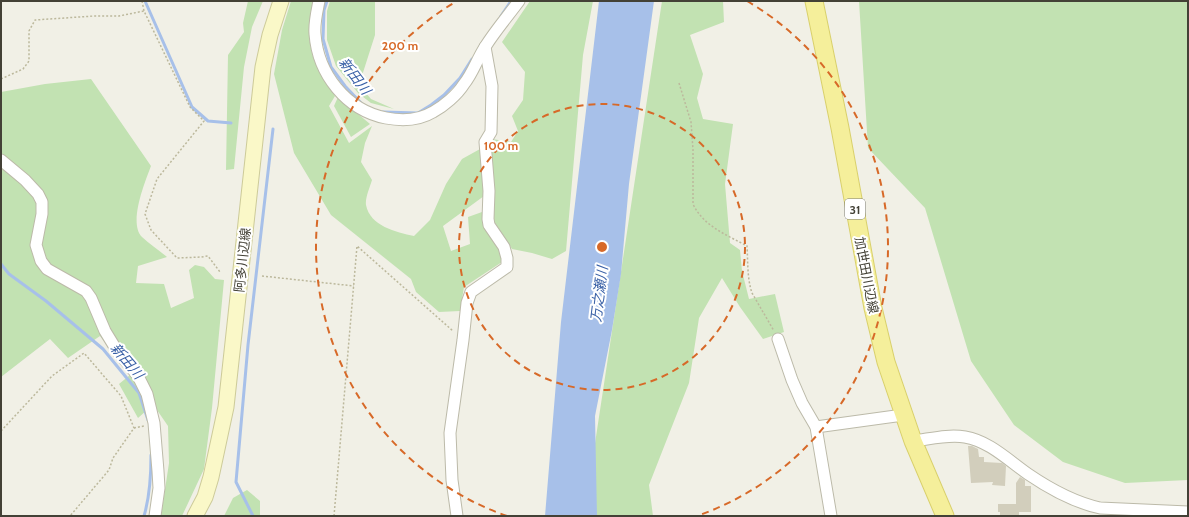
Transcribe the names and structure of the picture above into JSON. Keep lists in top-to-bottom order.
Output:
{
  "streets": {
    "main road": ["31", "阿多川辺線", "加世田川辺線"]
  },
  "water": ["新田川", "万之瀬川"],
  "rings": ["200 m", "100 m"]
}
